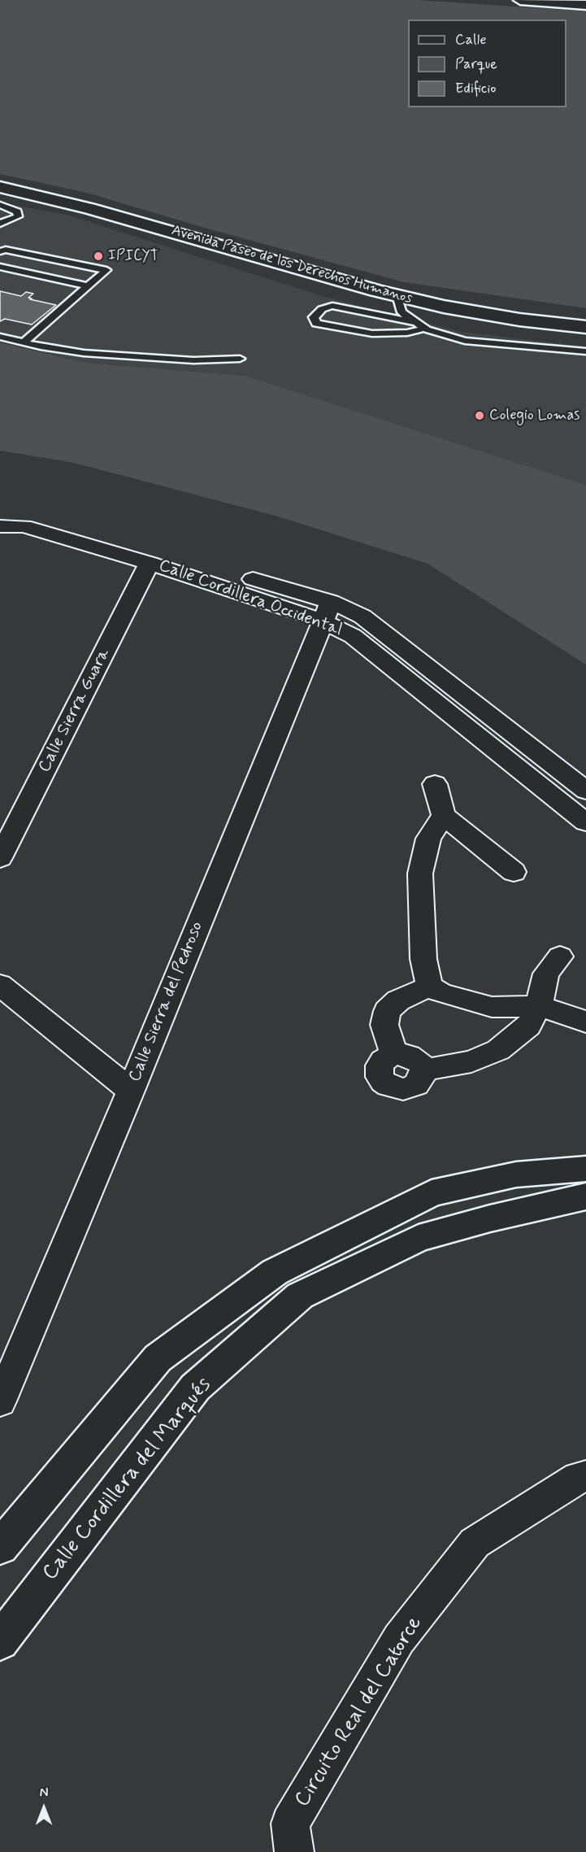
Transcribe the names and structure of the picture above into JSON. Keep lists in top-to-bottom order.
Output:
{
  "streets": {
    "main road": ["Avenida Paseo de los Derechos Humanos", "Calle Cordillera del Marqués"],
    "street": [
      "Calle Cordillera Occidental",
      "Calle Sierra Guara",
      "Calle Sierra del Pedroso",
      "Circuito Real del Catorce"
    ]
  },
  "crossings": [
    ["Calle Cordillera Occidental", "Calle Sierra Guara"],
    ["Calle Cordillera Occidental", "Calle Sierra del Pedroso"]
  ],
  "places": ["IPICYT", "Colegio Lomas"],
  "legend": ["Calle", "Parque", "Edificio"],
  "north": "top"
}
